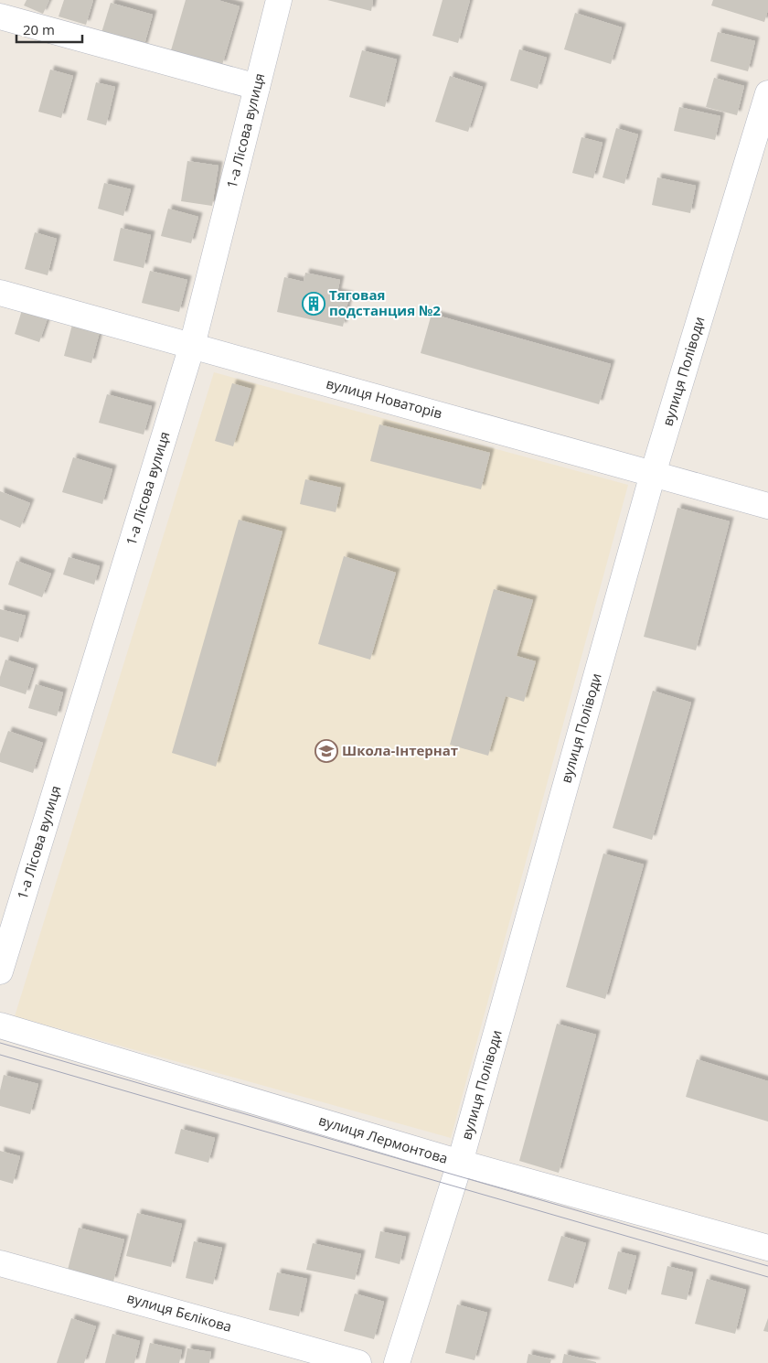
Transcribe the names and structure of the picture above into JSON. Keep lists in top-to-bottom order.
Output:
{
  "streets": {
    "street": [
      "1-а Лісова вулиця",
      "вулиця Поліводи",
      "вулиця Новаторів",
      "вулиця Лермонтова",
      "вулиця Бєлікова"
    ]
  },
  "crossings": [
    ["1-а Лісова вулиця", "вулиця Новаторів"],
    ["вулиця Поліводи", "вулиця Новаторів"],
    ["вулиця Поліводи", "вулиця Лермонтова"]
  ],
  "places": {
    "building": ["Тяговая подстанция №2"],
    "school or university": ["Школа-Інтернат"]
  },
  "scale_bar": "20 m"
}
